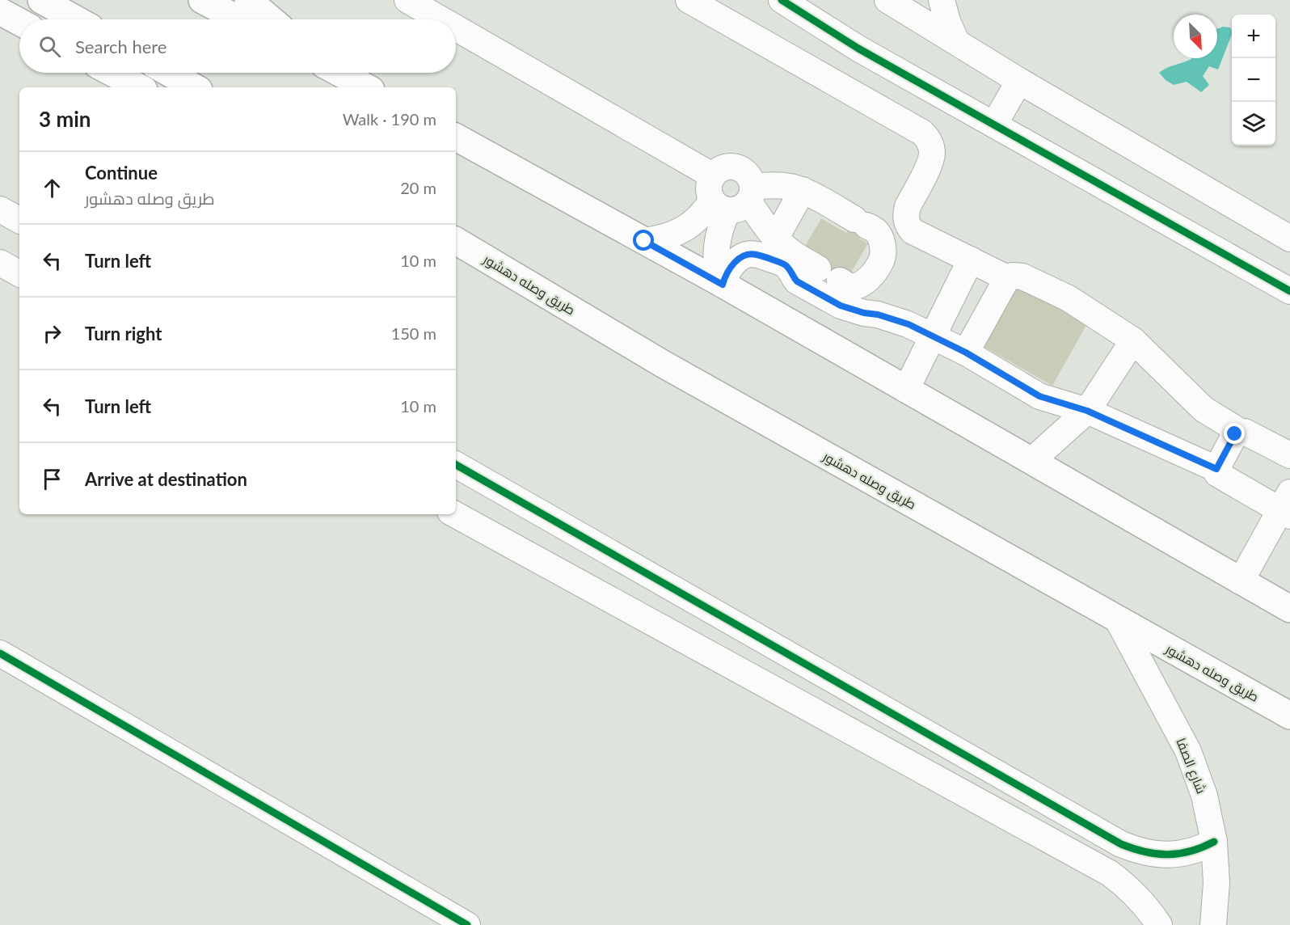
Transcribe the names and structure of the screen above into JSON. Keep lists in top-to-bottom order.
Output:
{
  "streets": {
    "main road": ["طريق وصله دهشور"],
    "street": ["شارع الصفا"]
  },
  "crossings": [
    ["طريق وصله دهشور", "شارع الصفا"]
  ],
  "north": "bottom right",
  "page": {
    "map_buttons": ["+", "−"],
    "search": "Search here",
    "heading": ["3 min", "Walk · 190 m"],
    "list": [
      ["Continue", "طريق وصله دهشور", "20 m"],
      ["Turn left", "10 m"],
      ["Turn right", "150 m"],
      ["Turn left", "10 m"],
      "Arrive at destination"
    ]
  }
}
